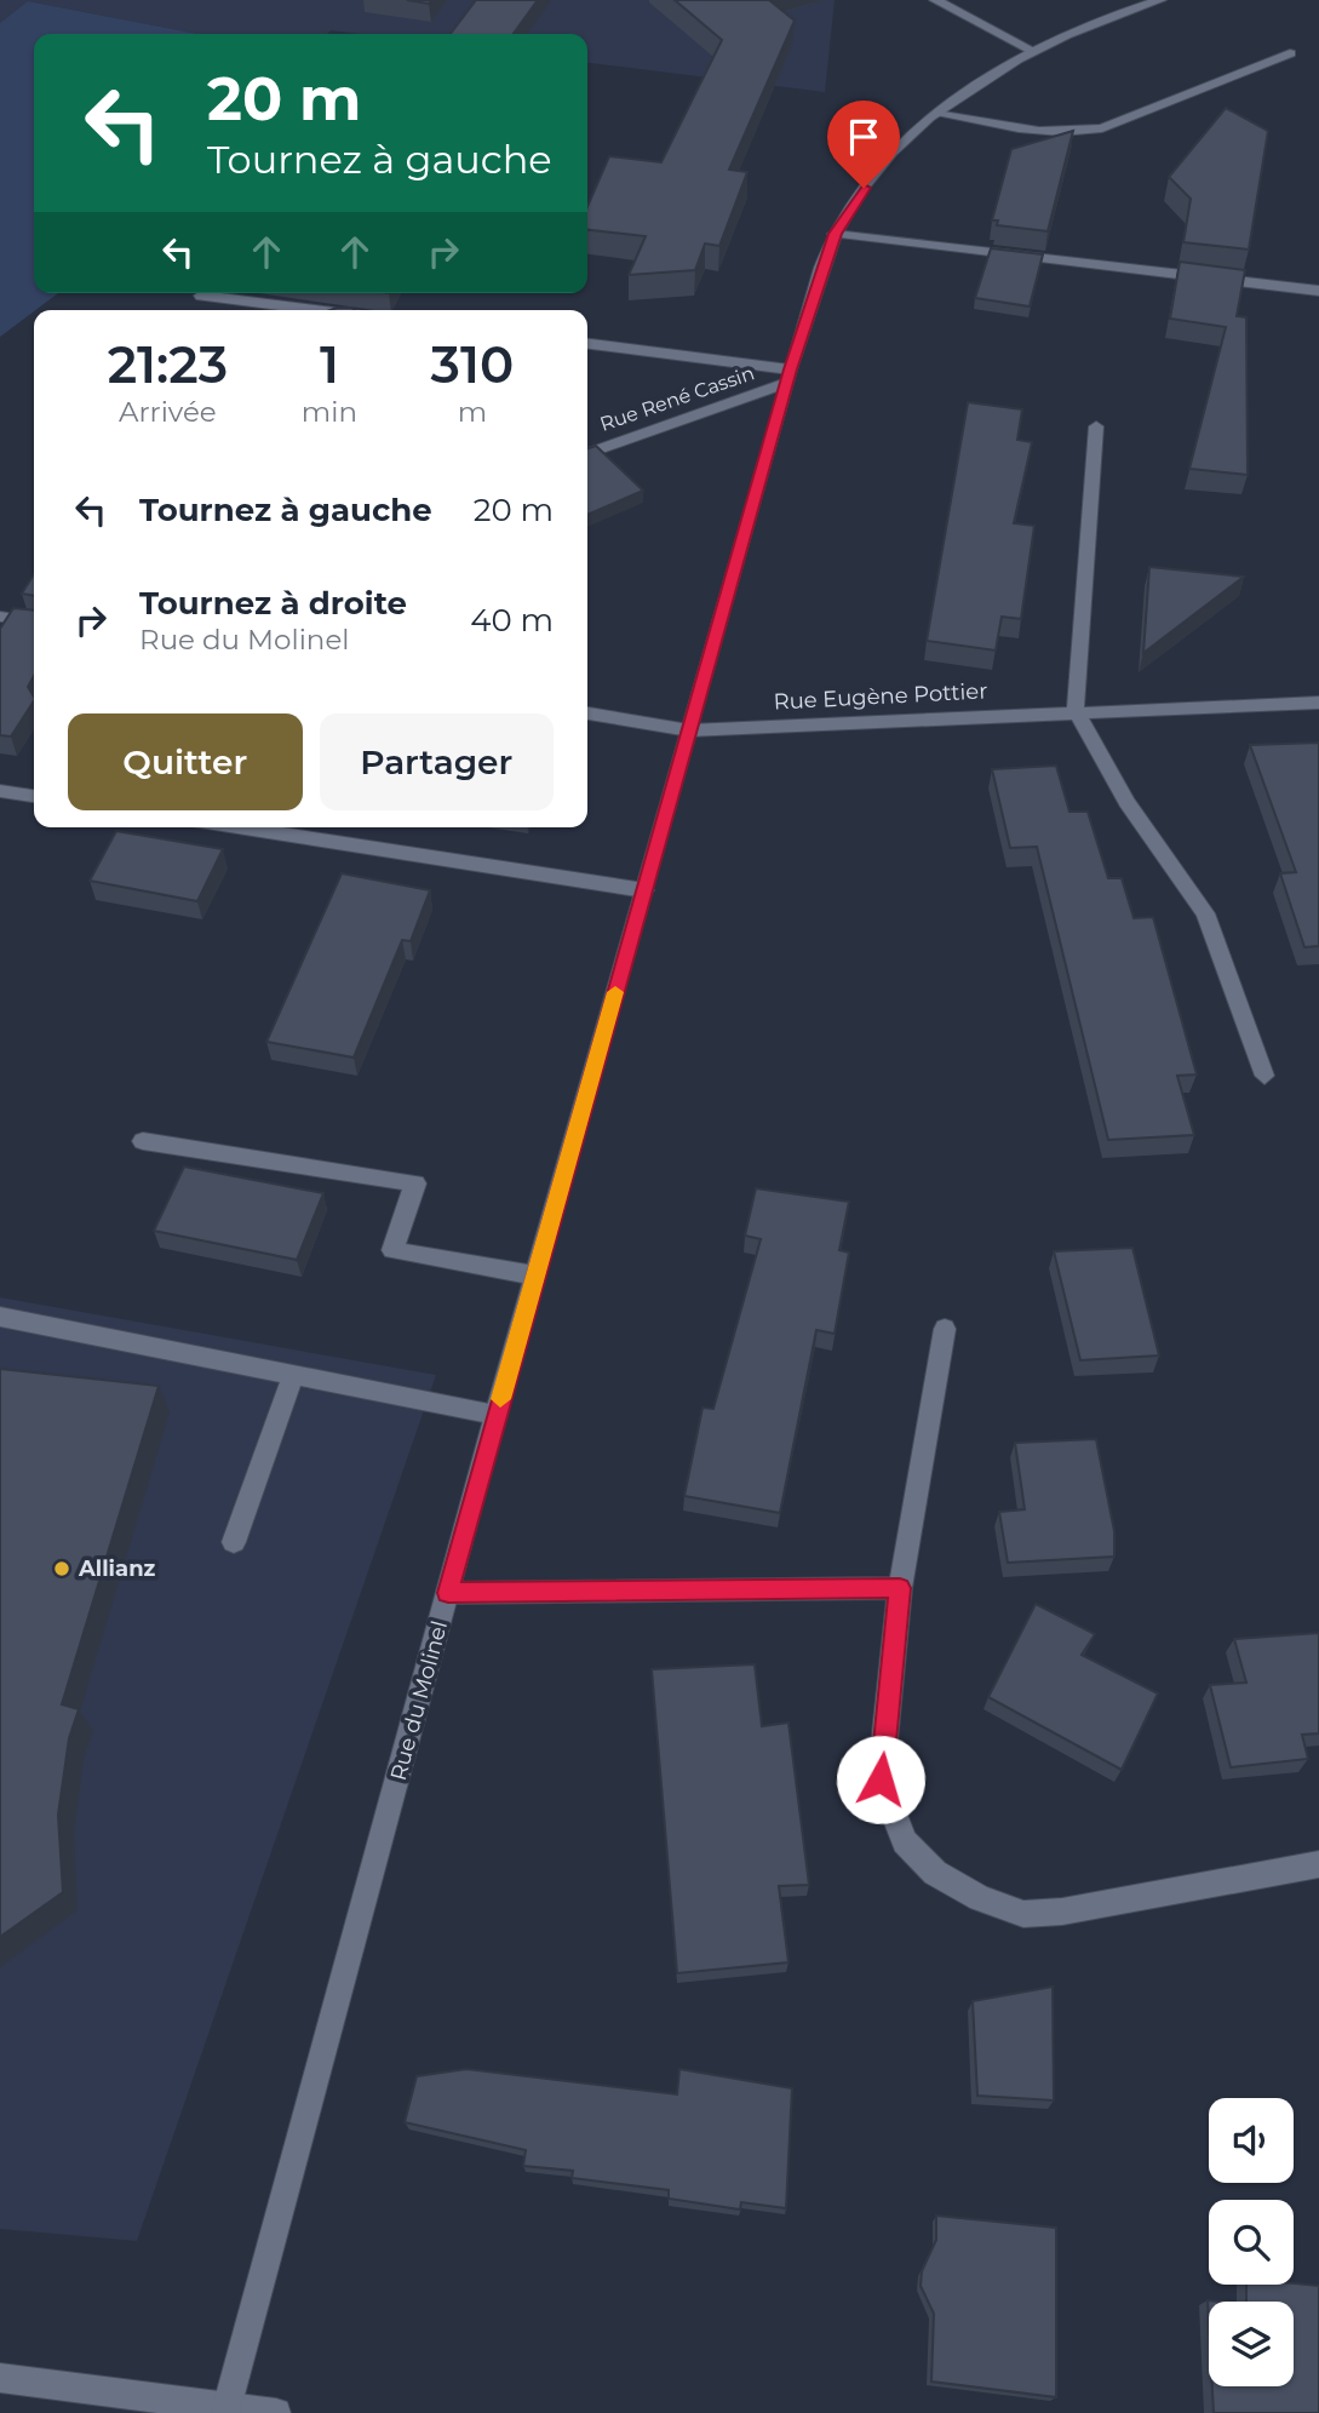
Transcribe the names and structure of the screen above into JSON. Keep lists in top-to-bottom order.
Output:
{
  "streets": {
    "street": ["Rue René Cassin", "Rue Eugène Pottier", "Rue du Molinel"]
  },
  "crossings": [
    ["Rue René Cassin", "Rue du Molinel"],
    ["Rue Eugène Pottier", "Rue du Molinel"]
  ],
  "places": ["Allianz"],
  "page": {
    "turn": ["20 m", "Tournez à gauche"],
    "eta": [
      "21:23",
      "Arrivée",
      "1",
      "min",
      "310",
      "m"
    ],
    "list": [
      {
        "name": "Tournez à gauche",
        "value": "20 m"
      },
      {
        "name": "Tournez à droite",
        "note": "Rue du Molinel",
        "value": "40 m"
      }
    ],
    "buttons": ["Quitter", "Partager"]
  }
}
